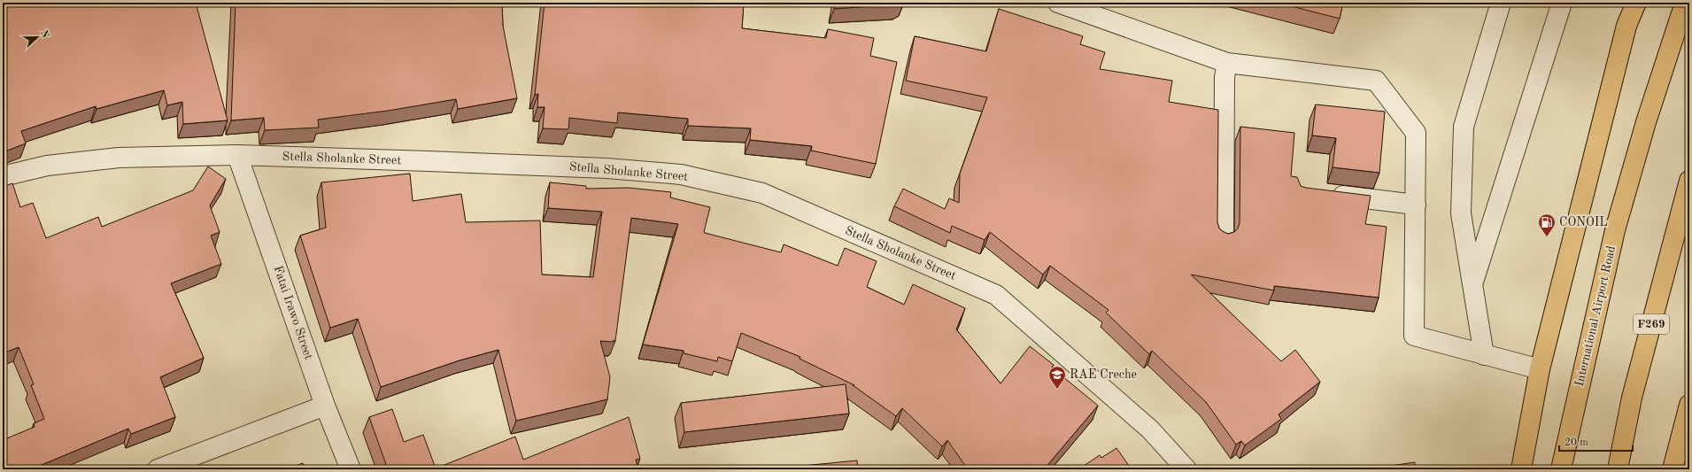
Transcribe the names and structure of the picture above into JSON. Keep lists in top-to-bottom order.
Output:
{
  "streets": {
    "main road": ["International Airport Road", "F269"],
    "street": ["Stella Sholanke Street", "Fatai Irawo Street"]
  },
  "crossings": [
    ["Stella Sholanke Street", "Fatai Irawo Street"]
  ],
  "places": {
    "fuel station": ["CONOIL"],
    "school or university": ["RAE Creche"]
  },
  "scale_bar": "20 m",
  "north": "right"
}
